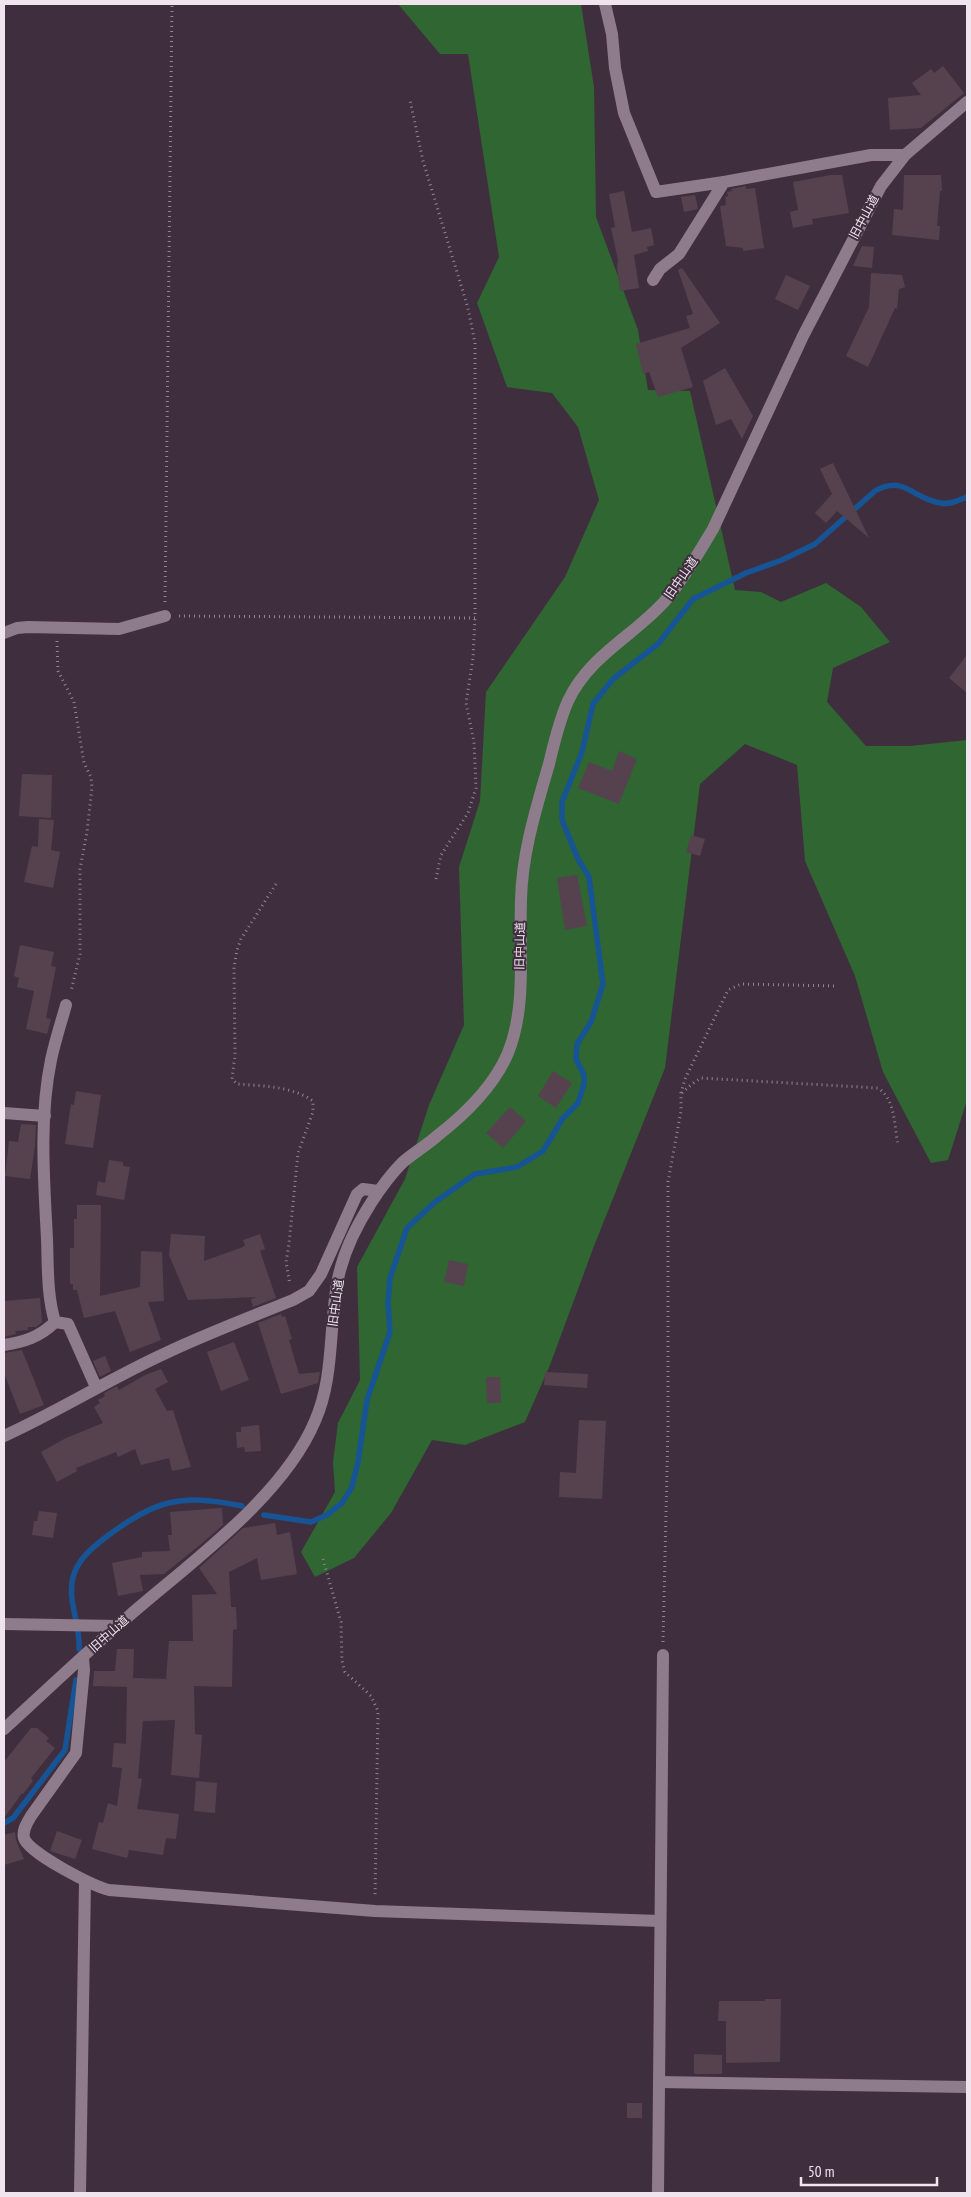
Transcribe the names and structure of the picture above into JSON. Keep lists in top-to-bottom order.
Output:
{
  "streets": {
    "street": ["旧中山道"]
  },
  "scale_bar": "50 m"
}
